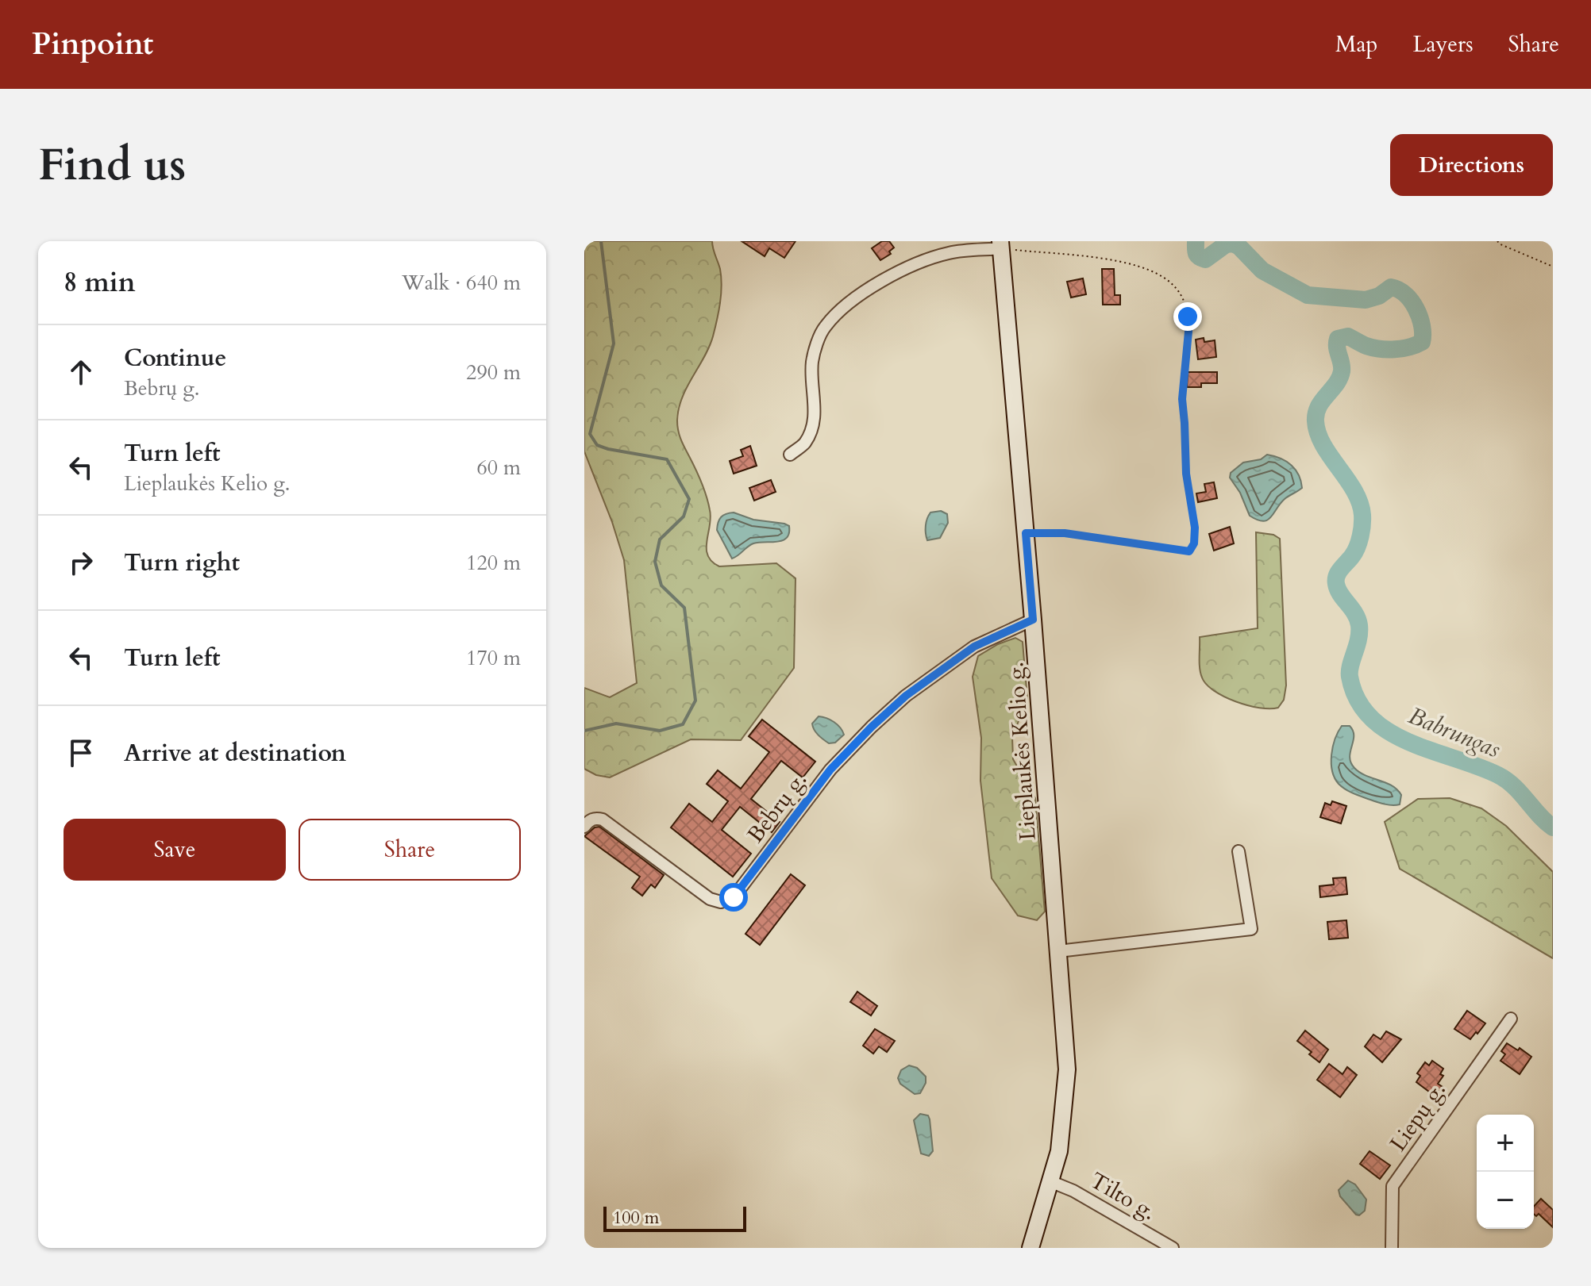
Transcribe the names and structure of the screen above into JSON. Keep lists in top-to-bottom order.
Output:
{
  "streets": {
    "main road": ["Lieplaukės Kelio g."],
    "street": ["Bebrų g.", "Liepų g.", "Tilto g."]
  },
  "crossings": [
    ["Lieplaukės Kelio g.", "Bebrų g."],
    ["Lieplaukės Kelio g.", "Tilto g."]
  ],
  "water": ["Babrungas"],
  "scale_bar": "100 m",
  "page": {
    "header": "Pinpoint",
    "nav": ["Map", "Layers", "Share"],
    "buttons": [
      "Directions",
      ["Save", "Share"]
    ],
    "title": "Find us",
    "heading": ["8 min", "Walk · 640 m"],
    "list": [
      ["Continue", "Bebrų g.", "290 m"],
      ["Turn left", "Lieplaukės Kelio g.", "60 m"],
      ["Turn right", "120 m"],
      ["Turn left", "170 m"],
      "Arrive at destination"
    ],
    "map_buttons": ["+", "−"],
    "scale": "100 m"
  }
}
